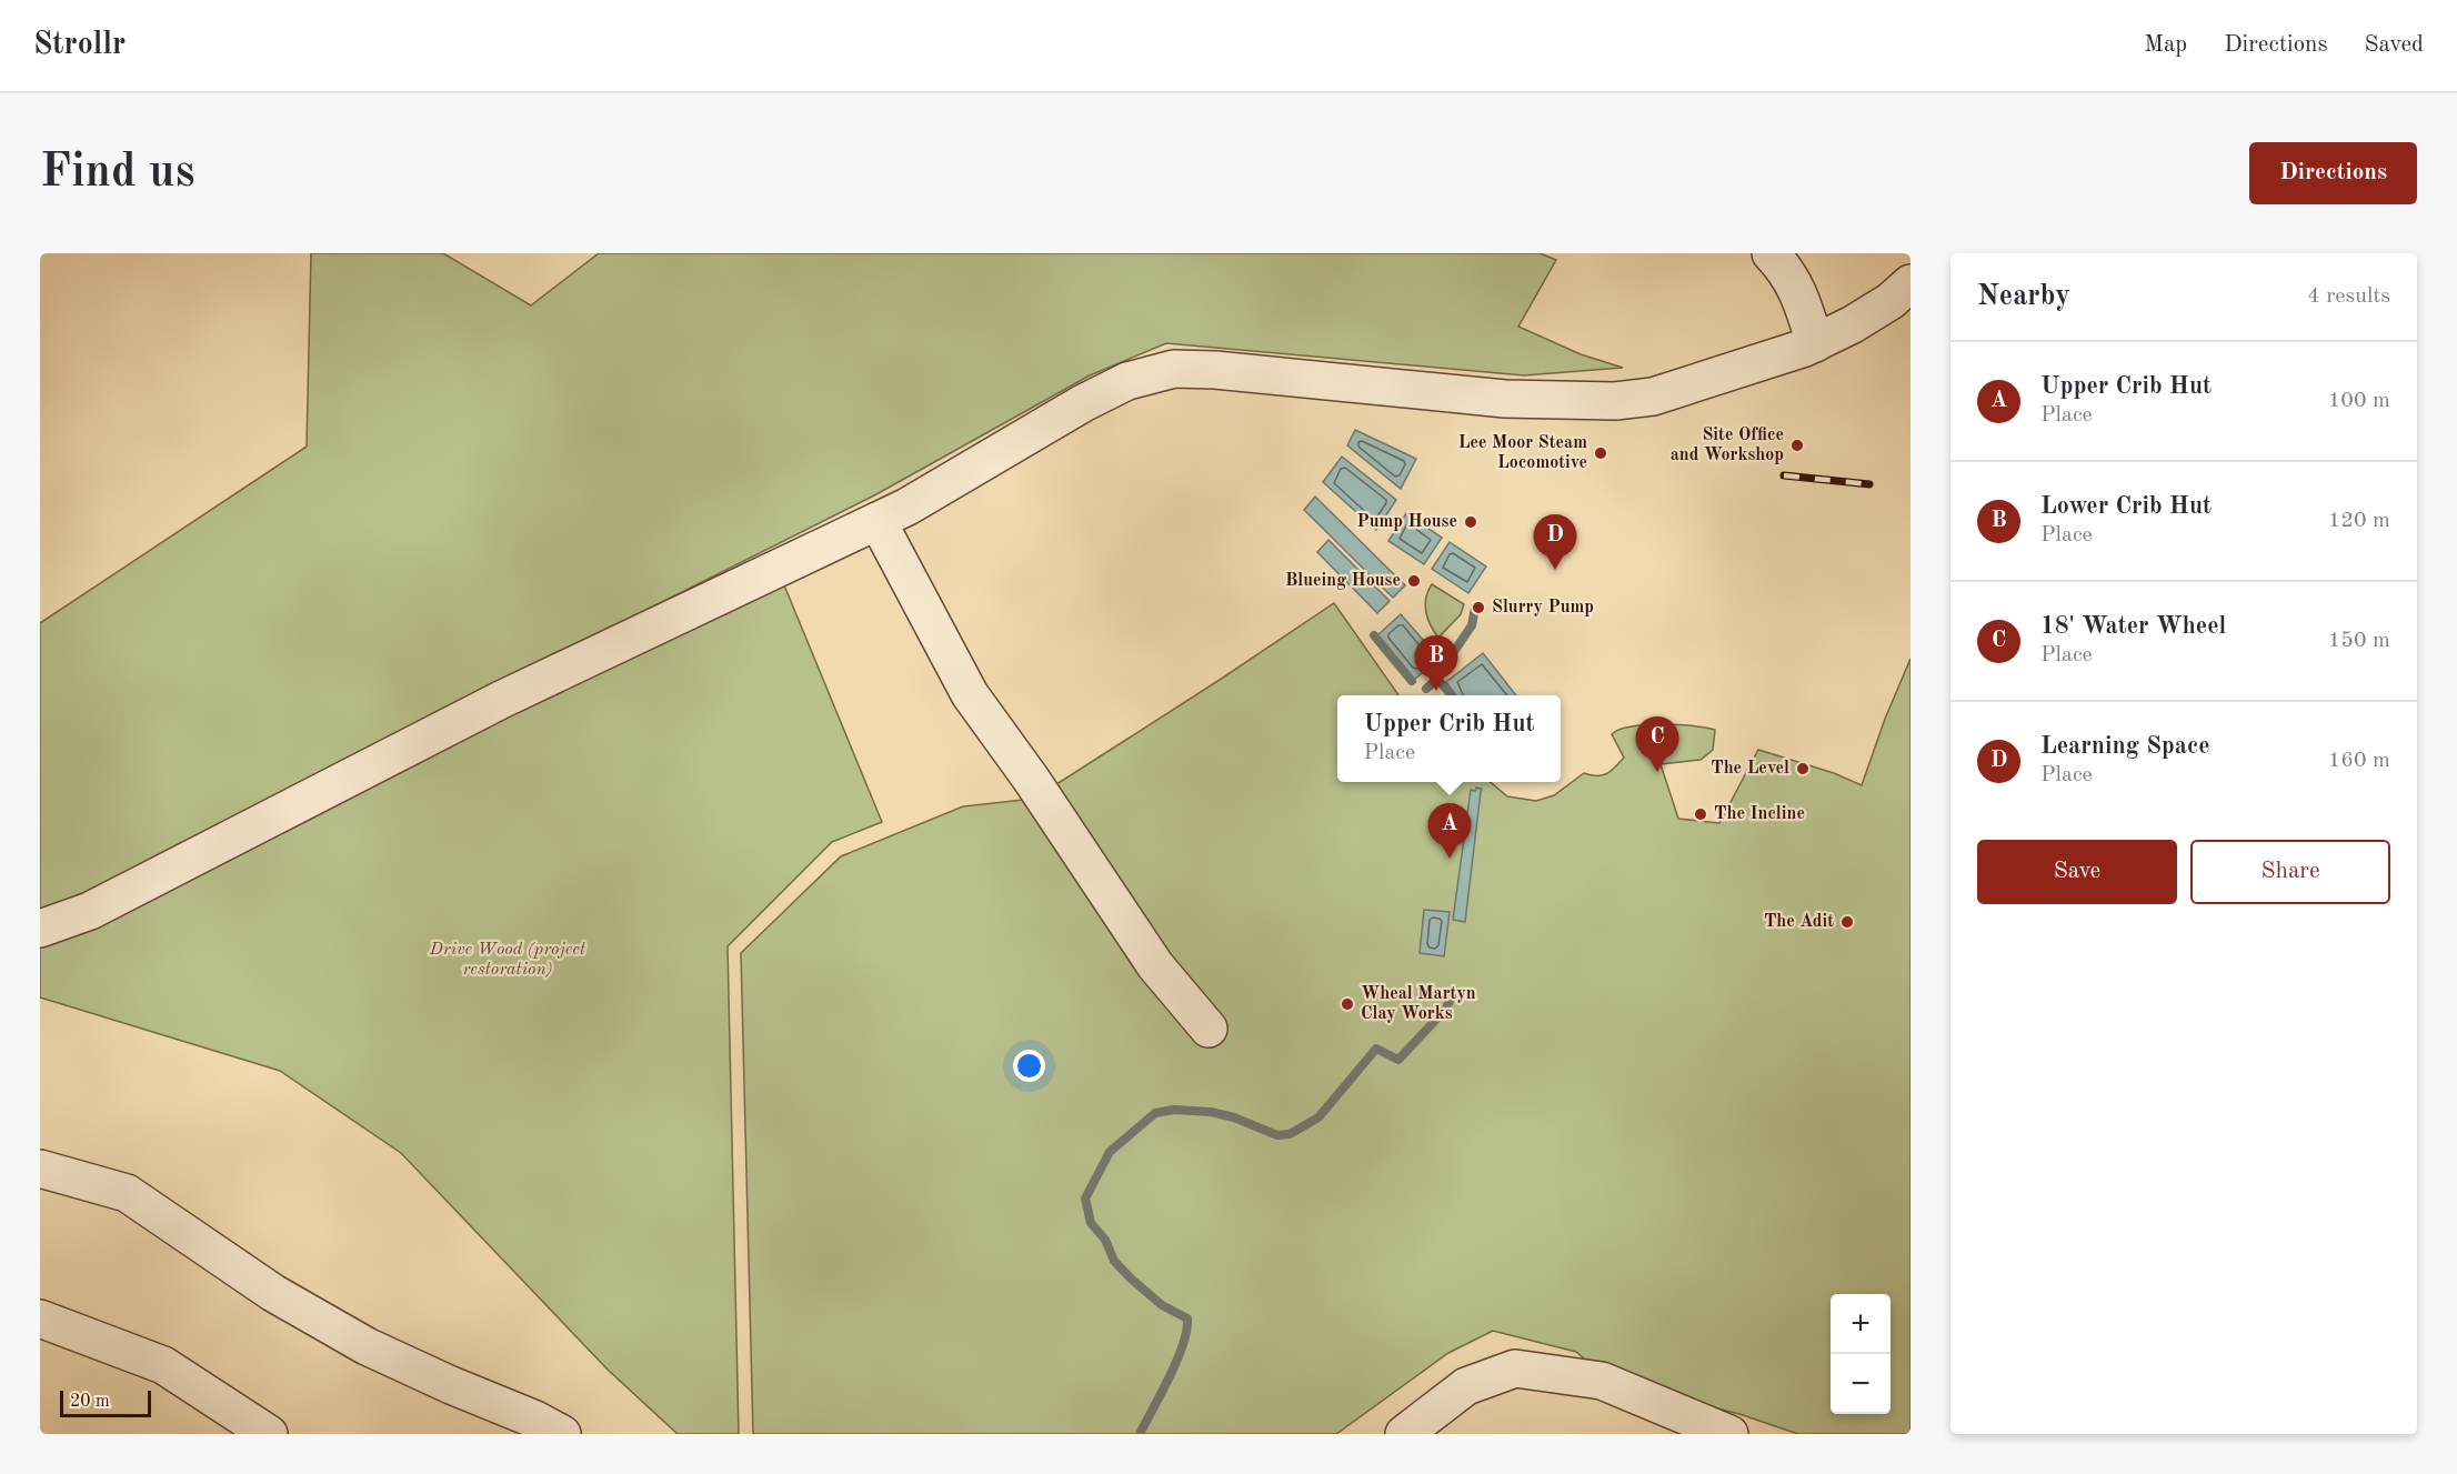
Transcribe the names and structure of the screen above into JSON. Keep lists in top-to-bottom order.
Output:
{
  "parks": ["Drive Wood (project restoration)"],
  "places": [
    "Site Office and Workshop",
    "Lee Moor Steam Locomotive",
    "Pump House",
    "Blueing House",
    "Slurry Pump",
    "The Level",
    "The Incline",
    "The Adit",
    "Wheal Martyn Clay Works"
  ],
  "scale_bar": "20 m",
  "page": {
    "header": "Strollr",
    "nav": ["Map", "Directions", "Saved"],
    "buttons": [
      "Directions",
      ["Save", "Share"]
    ],
    "title": "Find us",
    "heading": ["Nearby", "4 results"],
    "list": [
      {
        "mark": "A",
        "name": "Upper Crib Hut",
        "note": "Place",
        "value": "100 m"
      },
      {
        "mark": "B",
        "name": "Lower Crib Hut",
        "note": "Place",
        "value": "120 m"
      },
      {
        "mark": "C",
        "name": "18' Water Wheel",
        "note": "Place",
        "value": "150 m"
      },
      {
        "mark": "D",
        "name": "Learning Space",
        "note": "Place",
        "value": "160 m"
      }
    ],
    "pins": [
      "D",
      "B",
      "C",
      "A"
    ],
    "popup": ["Upper Crib Hut", "Place"],
    "map_buttons": ["+", "−"],
    "scale": "20 m"
  }
}
